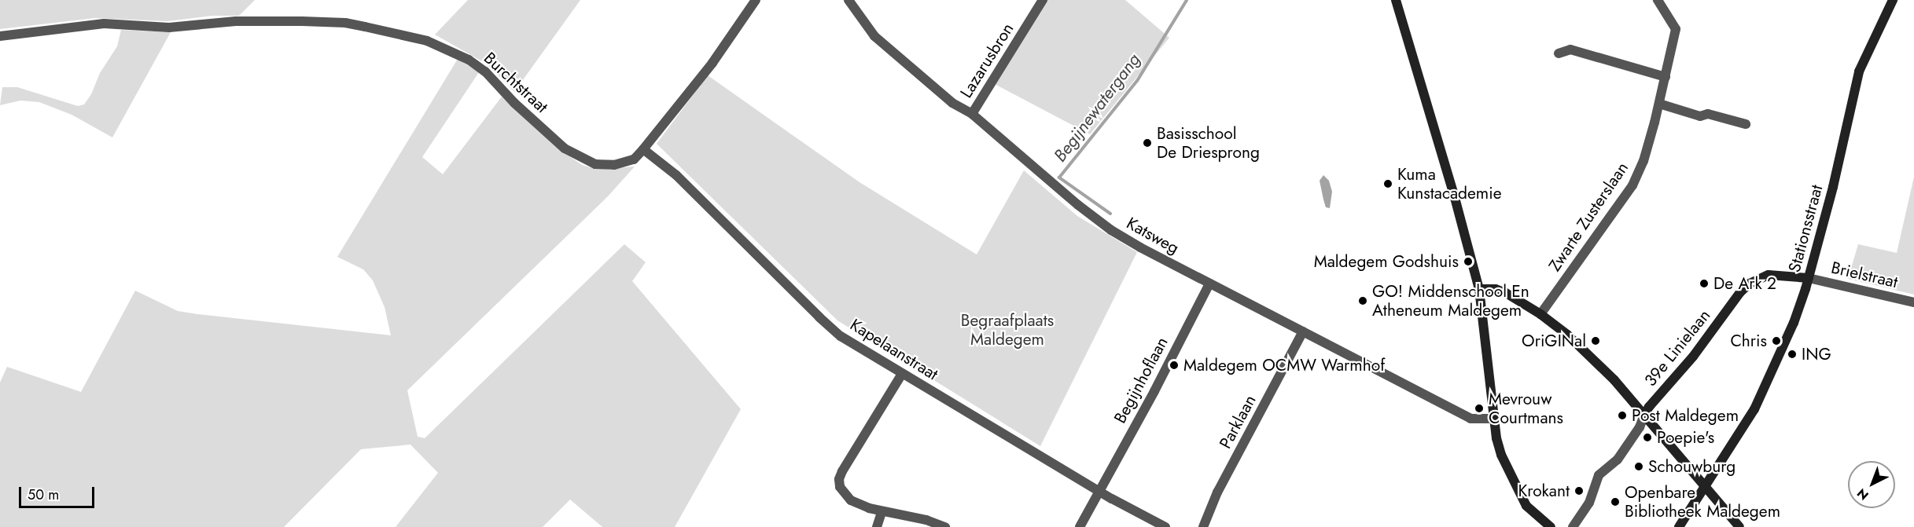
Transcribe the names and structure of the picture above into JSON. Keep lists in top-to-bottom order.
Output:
{
  "streets": {
    "street": [
      "Lazarusbron",
      "Burchtstraat",
      "Zwarte Zusterslaan",
      "Stationsstraat",
      "Katsweg",
      "Brielstraat",
      "39e Linielaan",
      "Kapelaanstraat",
      "Begijnhoflaan",
      "Parklaan"
    ]
  },
  "crossings": [
    ["Lazarusbron", "Katsweg"],
    ["Burchtstraat", "Kapelaanstraat"],
    ["Stationsstraat", "Brielstraat"],
    ["Stationsstraat", "39e Linielaan"],
    ["Katsweg", "Begijnhoflaan"],
    ["Katsweg", "Parklaan"],
    ["Brielstraat", "39e Linielaan"],
    ["Kapelaanstraat", "Begijnhoflaan"]
  ],
  "water": ["Begijnewatergang"],
  "parks": ["Begraafplaats Maldegem"],
  "places": [
    "Basisschool De Driesprong",
    "Kuma Kunstacademie",
    "Maldegem Godshuis",
    "De Ark 2",
    "GO! Middenschool En Atheneum Maldegem",
    "OriGINal",
    "Chris",
    "ING",
    "Maldegem OCMW Warmhof",
    "Mevrouw Courtmans",
    "Post Maldegem",
    "Poepie's",
    "Schouwburg",
    "Krokant",
    "Openbare Bibliotheek Maldegem"
  ],
  "scale_bar": "50 m",
  "north": "bottom left"
}
